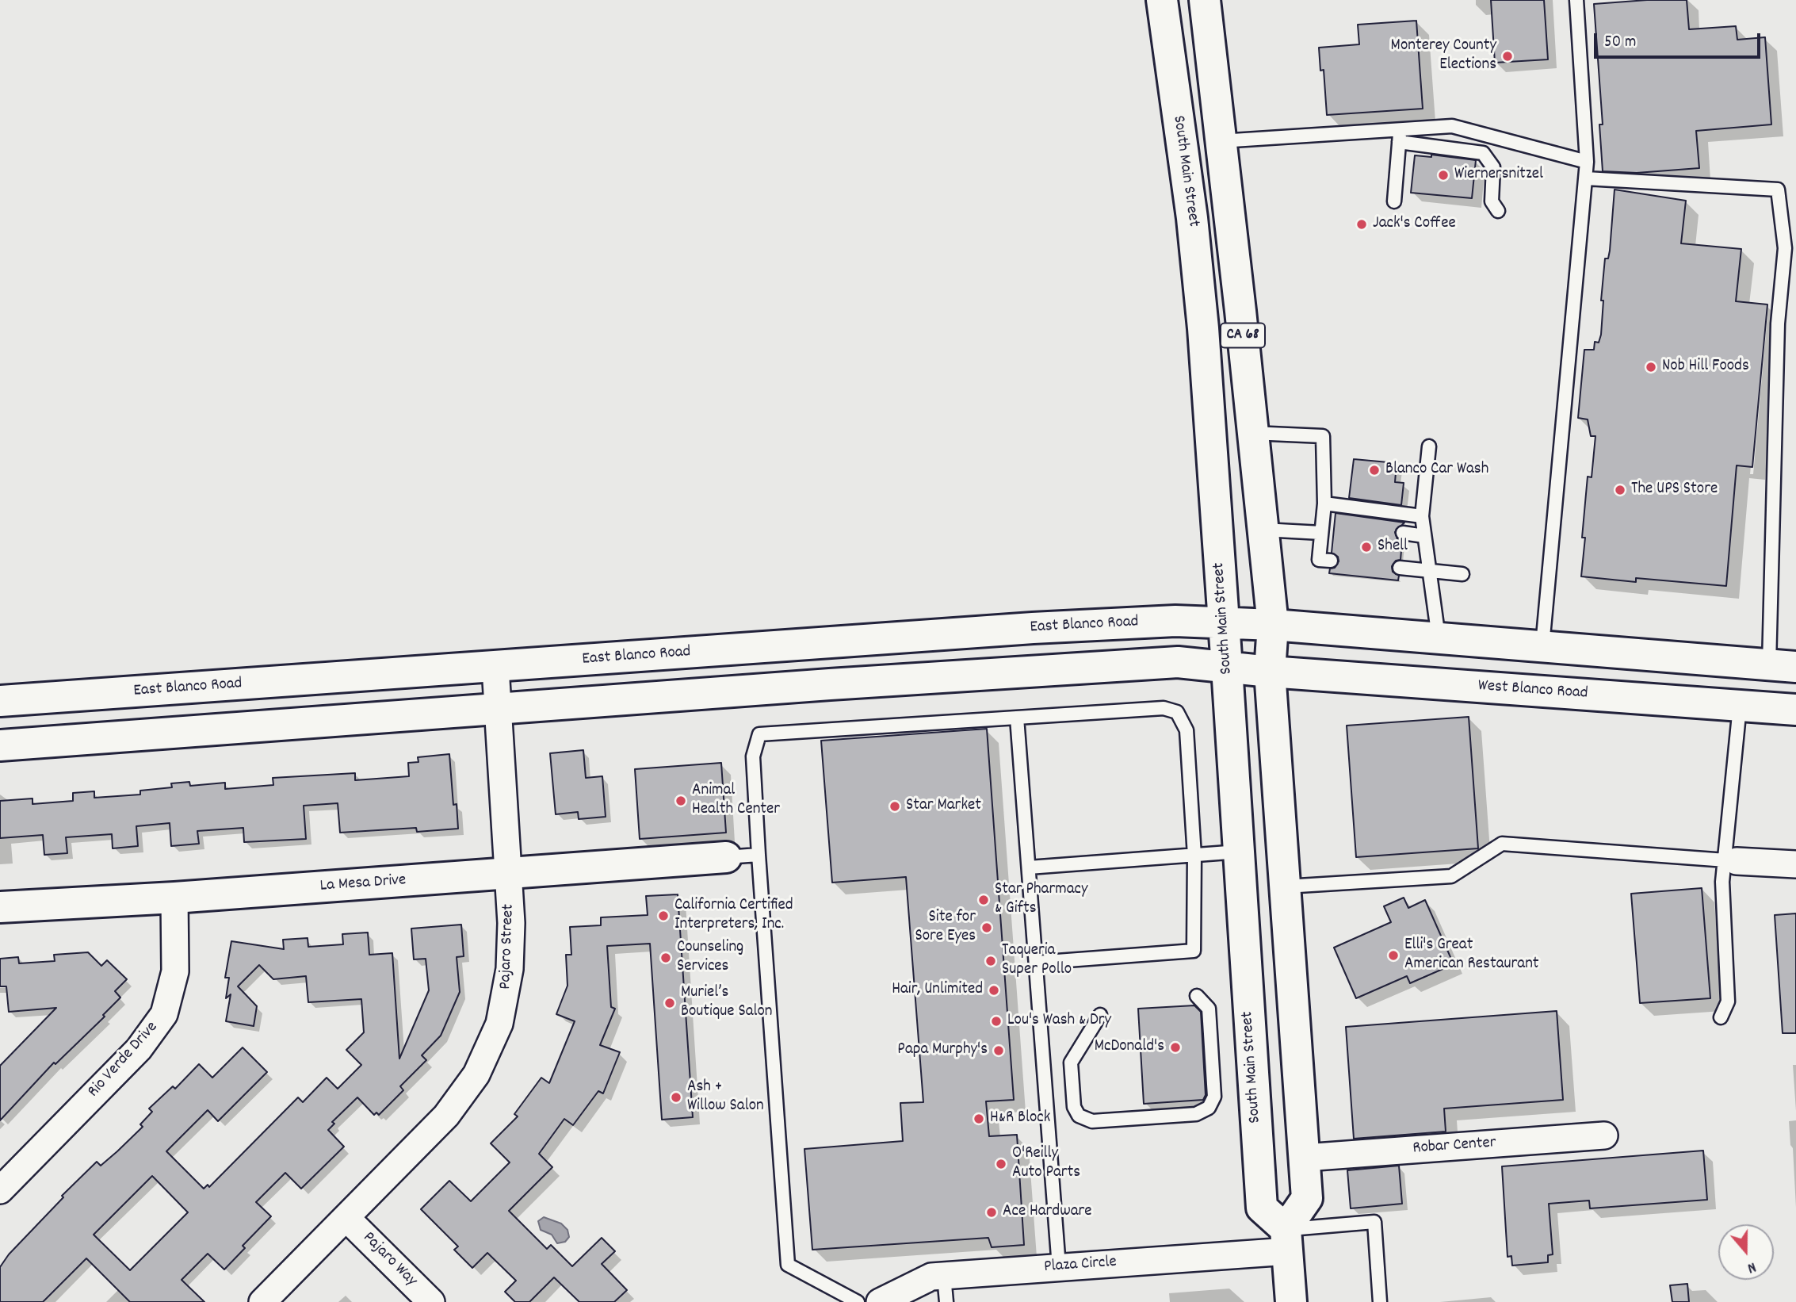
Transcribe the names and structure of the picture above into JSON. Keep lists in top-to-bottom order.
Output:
{
  "streets": {
    "main road": [
      "South Main Street",
      "CA 68",
      "East Blanco Road",
      "West Blanco Road",
      "La Mesa Drive"
    ],
    "street": [
      "Pajaro Street",
      "Rio Verde Drive",
      "Robar Center",
      "Pajaro Way",
      "Plaza Circle"
    ]
  },
  "crossings": [
    ["South Main Street", "CA 68"],
    ["South Main Street", "East Blanco Road"],
    ["South Main Street", "Plaza Circle"],
    ["CA 68", "East Blanco Road"],
    ["CA 68", "West Blanco Road"],
    ["CA 68", "Robar Center"],
    ["CA 68", "Plaza Circle"],
    ["East Blanco Road", "Pajaro Street"],
    ["La Mesa Drive", "Pajaro Street"],
    ["La Mesa Drive", "Rio Verde Drive"],
    ["Pajaro Street", "Pajaro Way"]
  ],
  "places": [
    "Monterey County Elections",
    "Wiernersnitzel",
    "Jack's Coffee",
    "Nob Hill Foods",
    "Blanco Car Wash",
    "The UPS Store",
    "Shell",
    "Animal Health Center",
    "Star Market",
    "Star Pharmacy & Gifts",
    "California Certified Interpreters, Inc.",
    "Site for Sore Eyes",
    "Elli's Great American Restaurant",
    "Counseling Services",
    "Taqueria Super Pollo",
    "Hair, Unlimited",
    "Muriel’s Boutique Salon",
    "Lou's Wash & Dry",
    "McDonald's",
    "Papa Murphy's",
    "Ash + Willow Salon",
    "H&R Block",
    "O'Reilly Auto Parts",
    "Ace Hardware"
  ],
  "scale_bar": "50 m",
  "north": "bottom"
}
